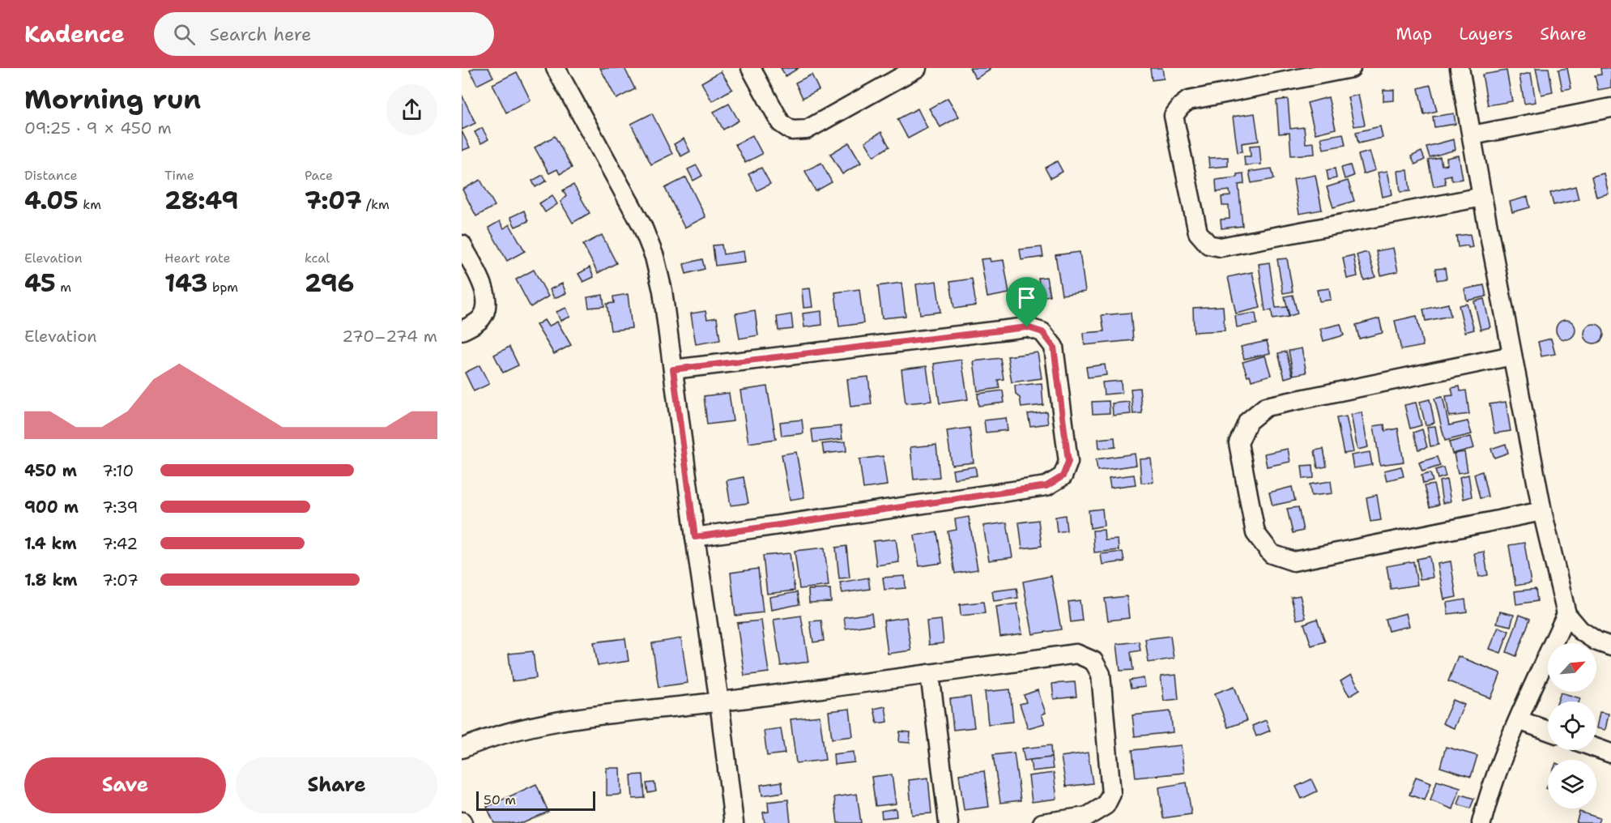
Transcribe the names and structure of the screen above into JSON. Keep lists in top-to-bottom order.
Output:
{
  "scale_bar": "50 m",
  "north": "top right",
  "page": {
    "header": "Kadence",
    "search": "Search here",
    "nav": ["Map", "Layers", "Share"],
    "heading": ["Morning run", "09:25 · 9 × 450 m"],
    "stats": [
      ["Distance", "4.05 km"],
      ["Time", "28:49"],
      ["Pace", "7:07 /km"],
      ["Elevation", "45 m"],
      ["Heart rate", "143 bpm"],
      ["kcal", "296"]
    ],
    "chart": ["Elevation", "270–274 m"],
    "list": [
      {
        "name": "450 m",
        "note": "7:10"
      },
      {
        "name": "900 m",
        "note": "7:39"
      },
      {
        "name": "1.4 km",
        "note": "7:42"
      },
      {
        "name": "1.8 km",
        "note": "7:07"
      }
    ],
    "buttons": ["Save", "Share"],
    "scale": "50 m"
  }
}
